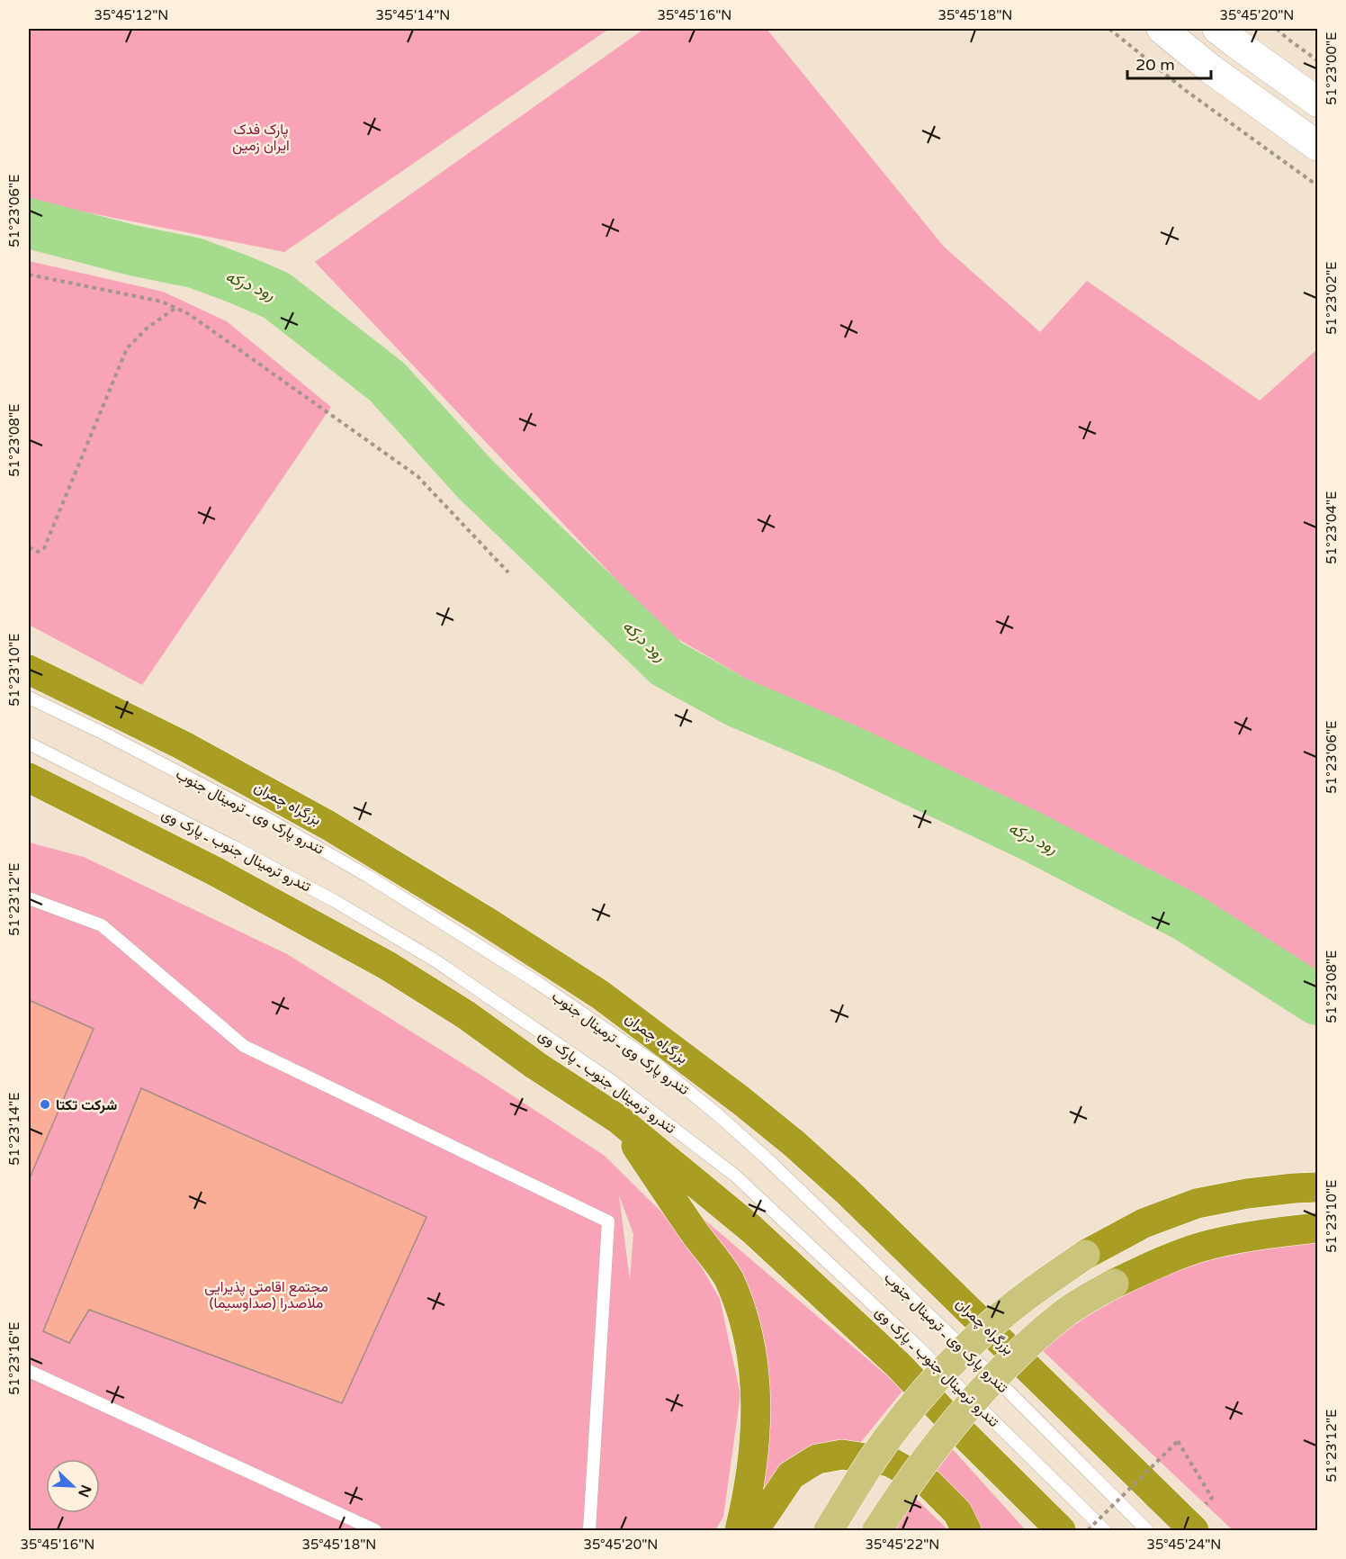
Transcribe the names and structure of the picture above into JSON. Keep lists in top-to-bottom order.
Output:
{
  "streets": {
    "highway": ["بزرگراه چمران"],
    "lane": ["تندرو پارک وی ـ ترمینال جنوب", "تندرو ترمینال جنوب ـ پارک وی"]
  },
  "water": ["رود درکه"],
  "parks": ["پارک فدک ایران زمین", "مجتمع اقامتی پذیرایی ملاصدرا (صداوسیما)"],
  "places": ["شرکت تکتا"],
  "scale_bar": "20 m",
  "north": "bottom right",
  "coordinates": [
    "35°45'12\"N",
    "35°45'14\"N",
    "35°45'16\"N",
    "35°45'18\"N",
    "35°45'20\"N",
    "51°23'00\"E",
    "51°23'06\"E",
    "51°23'02\"E",
    "51°23'08\"E",
    "51°23'04\"E",
    "51°23'10\"E",
    "51°23'12\"E",
    "51°23'14\"E",
    "51°23'16\"E",
    "35°45'22\"N",
    "35°45'24\"N"
  ]
}
